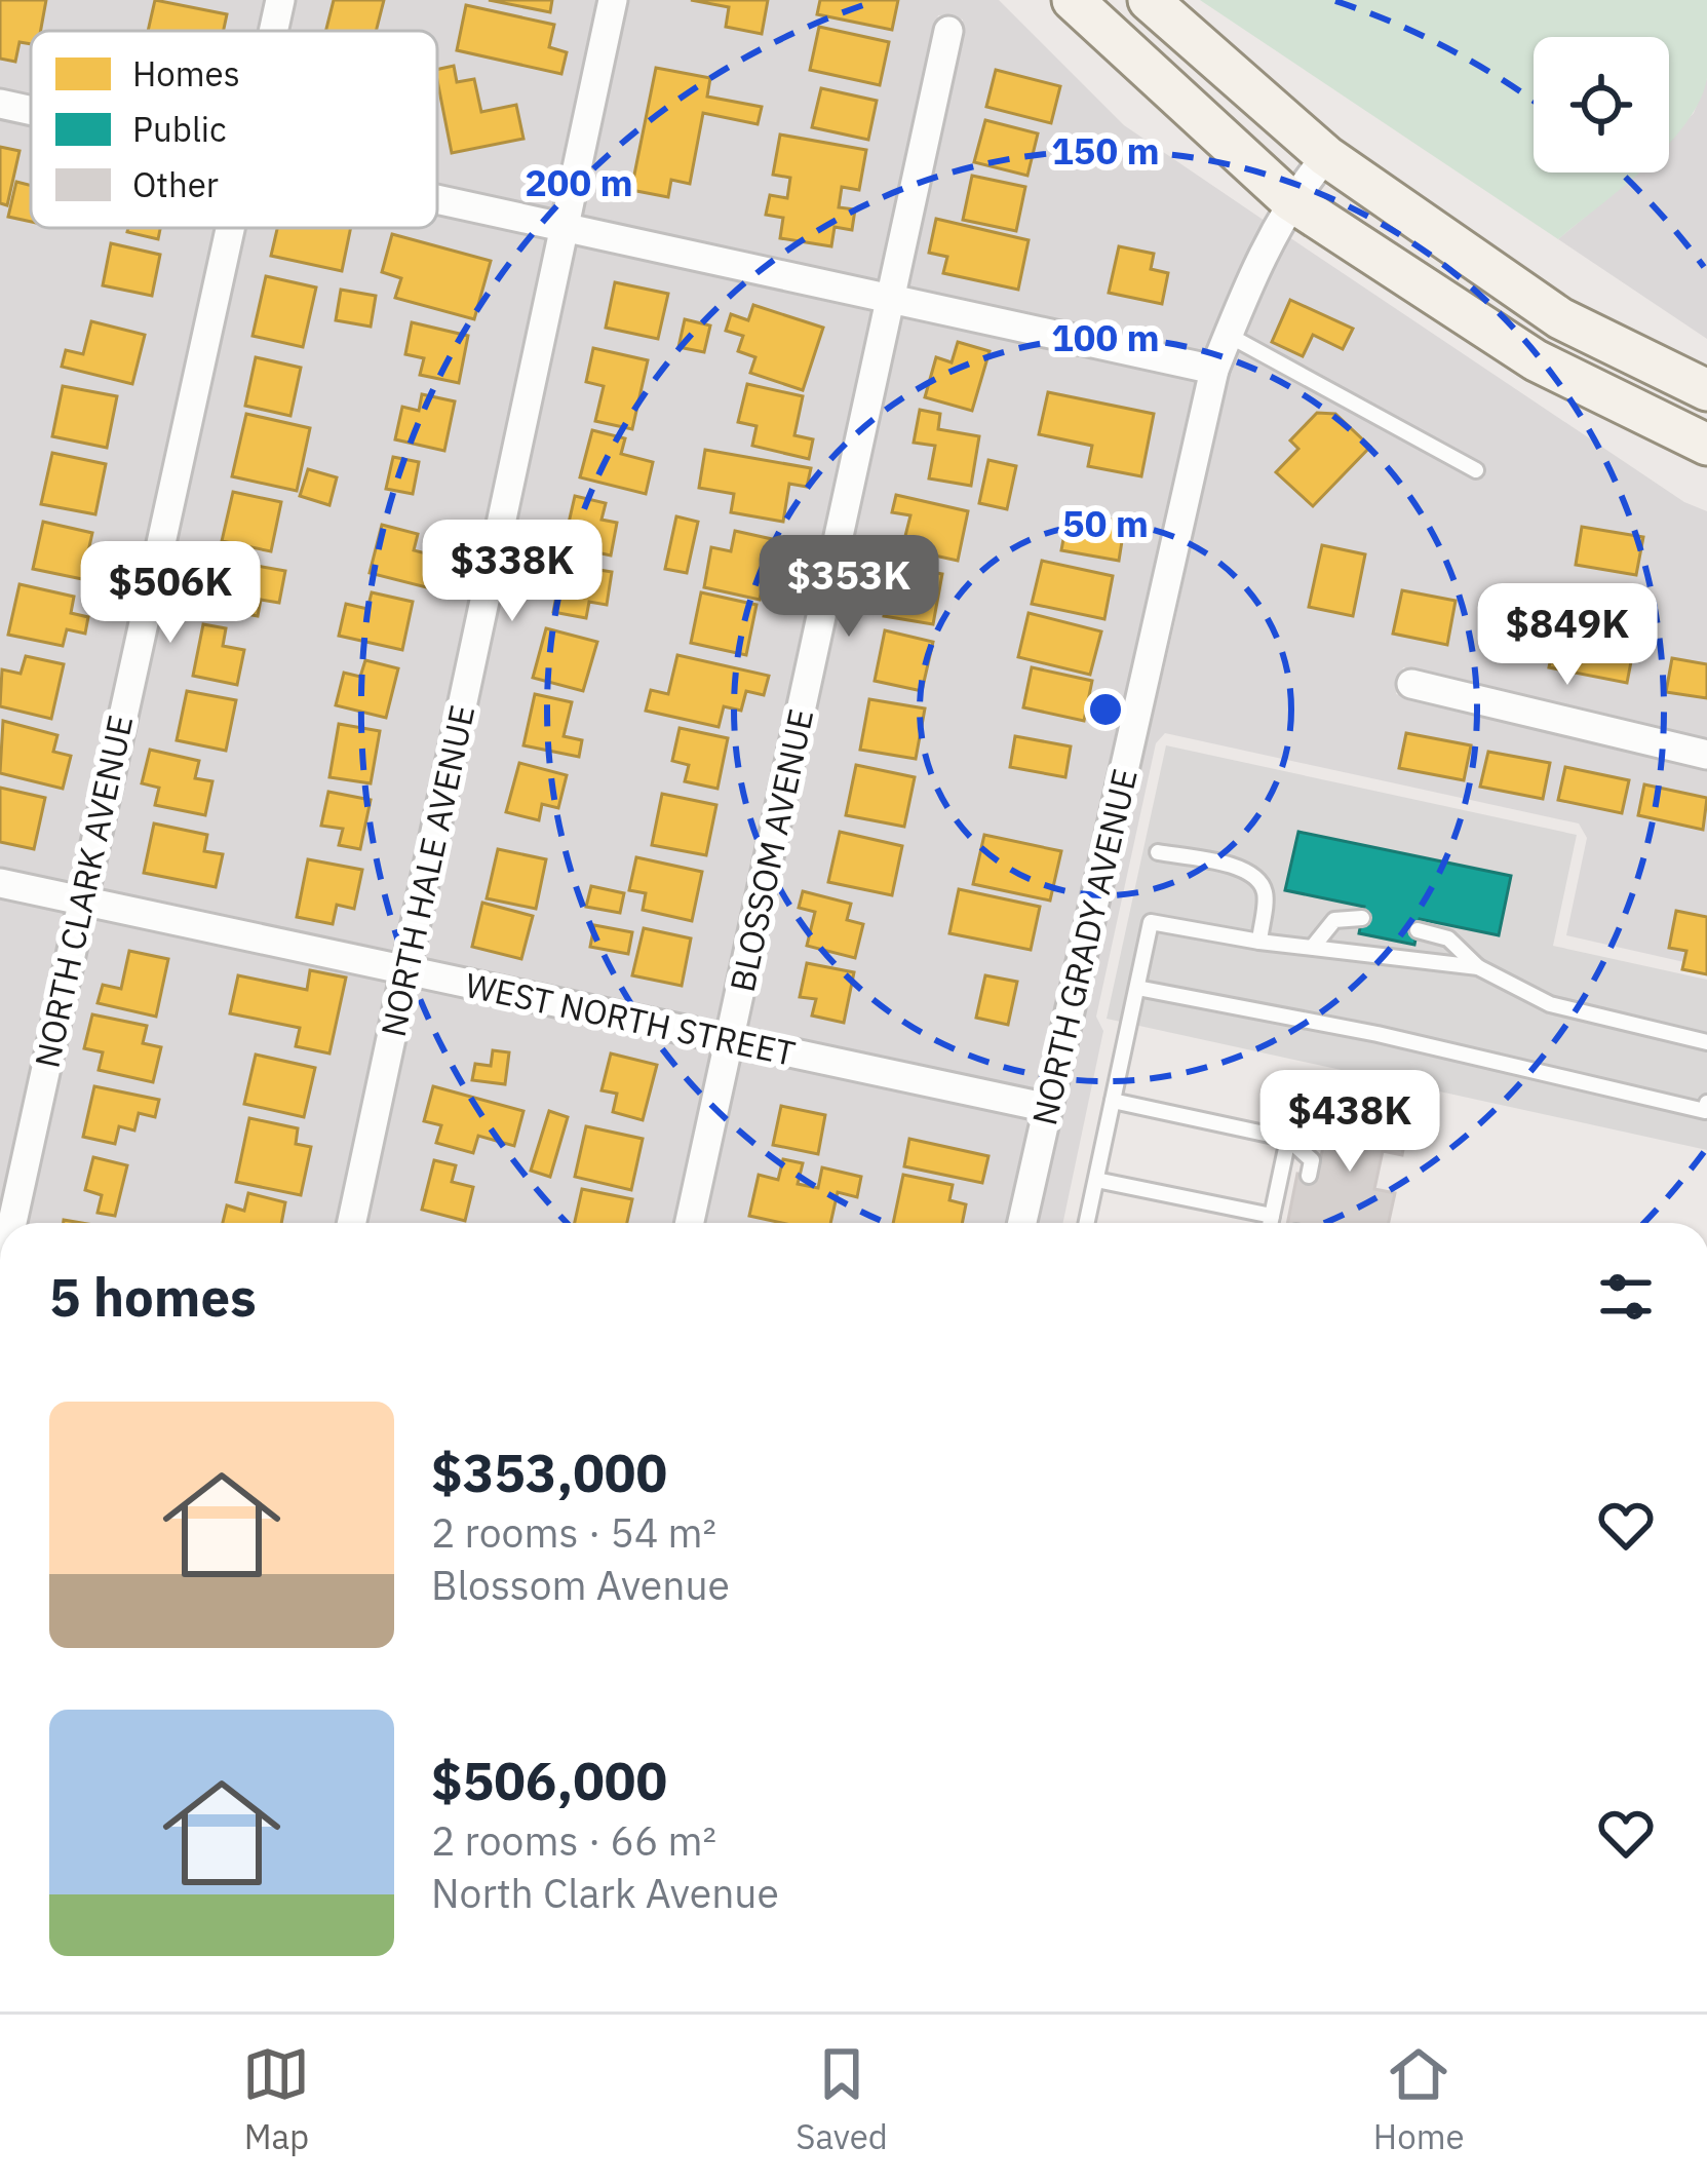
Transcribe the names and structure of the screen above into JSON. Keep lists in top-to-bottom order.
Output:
{
  "streets": {
    "street": [
      "BLOSSOM AVENUE",
      "NORTH HALE AVENUE",
      "NORTH CLARK AVENUE",
      "NORTH GRADY AVENUE",
      "WEST NORTH STREET"
    ]
  },
  "crossings": [
    ["BLOSSOM AVENUE", "WEST NORTH STREET"],
    ["NORTH HALE AVENUE", "WEST NORTH STREET"],
    ["NORTH CLARK AVENUE", "WEST NORTH STREET"],
    ["NORTH GRADY AVENUE", "WEST NORTH STREET"]
  ],
  "legend": ["Homes", "Public", "Other"],
  "page": {
    "price": [
      "$338K",
      "$353K",
      "$506K",
      "$849K",
      "$438K"
    ],
    "heading": "5 homes",
    "list": [
      {
        "name": "$353,000",
        "note": "2 rooms · 54 m² · Blossom Avenue"
      },
      {
        "name": "$506,000",
        "note": "2 rooms · 66 m² · North Clark Avenue"
      }
    ],
    "tabs": ["Map", "Saved", "Home"]
  },
  "rings": [
    "150 m",
    "200 m",
    "100 m",
    "50 m"
  ]
}
